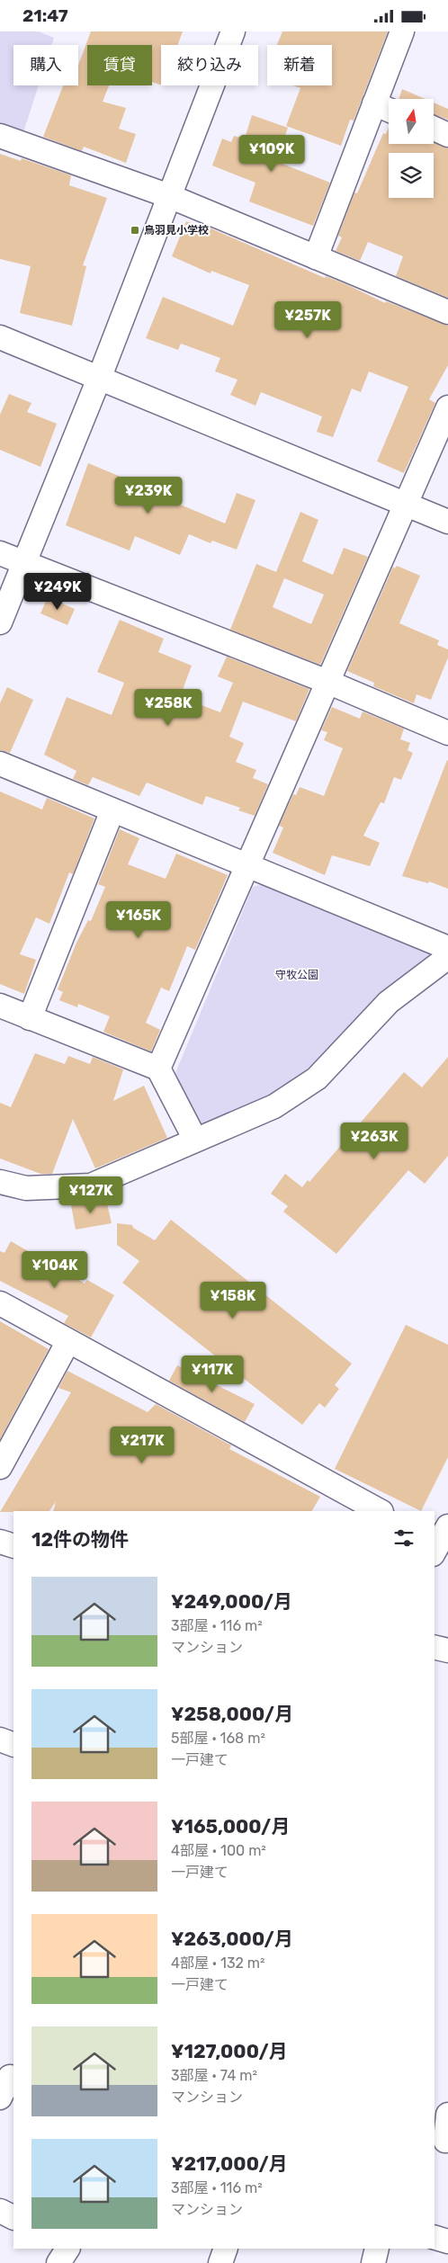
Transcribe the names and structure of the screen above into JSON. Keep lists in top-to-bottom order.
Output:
{
  "parks": ["守牧公園"],
  "places": {
    "transit": ["鳥羽見小学校"]
  },
  "north": "top",
  "page": {
    "status": "21:47",
    "chip": [
      "購入",
      "賃貸",
      "絞り込み",
      "新着"
    ],
    "price": [
      "¥109K",
      "¥257K",
      "¥239K",
      "¥249K",
      "¥258K",
      "¥165K",
      "¥263K",
      "¥127K",
      "¥104K",
      "¥158K",
      "¥117K",
      "¥217K"
    ],
    "heading": "12件の物件",
    "list": [
      {
        "name": "¥249,000/月",
        "note": "3部屋 · 116 m² · マンション"
      },
      {
        "name": "¥258,000/月",
        "note": "5部屋 · 168 m² · 一戸建て"
      },
      {
        "name": "¥165,000/月",
        "note": "4部屋 · 100 m² · 一戸建て"
      },
      {
        "name": "¥263,000/月",
        "note": "4部屋 · 132 m² · 一戸建て"
      },
      {
        "name": "¥127,000/月",
        "note": "3部屋 · 74 m² · マンション"
      },
      {
        "name": "¥217,000/月",
        "note": "3部屋 · 116 m² · マンション"
      }
    ]
  }
}
